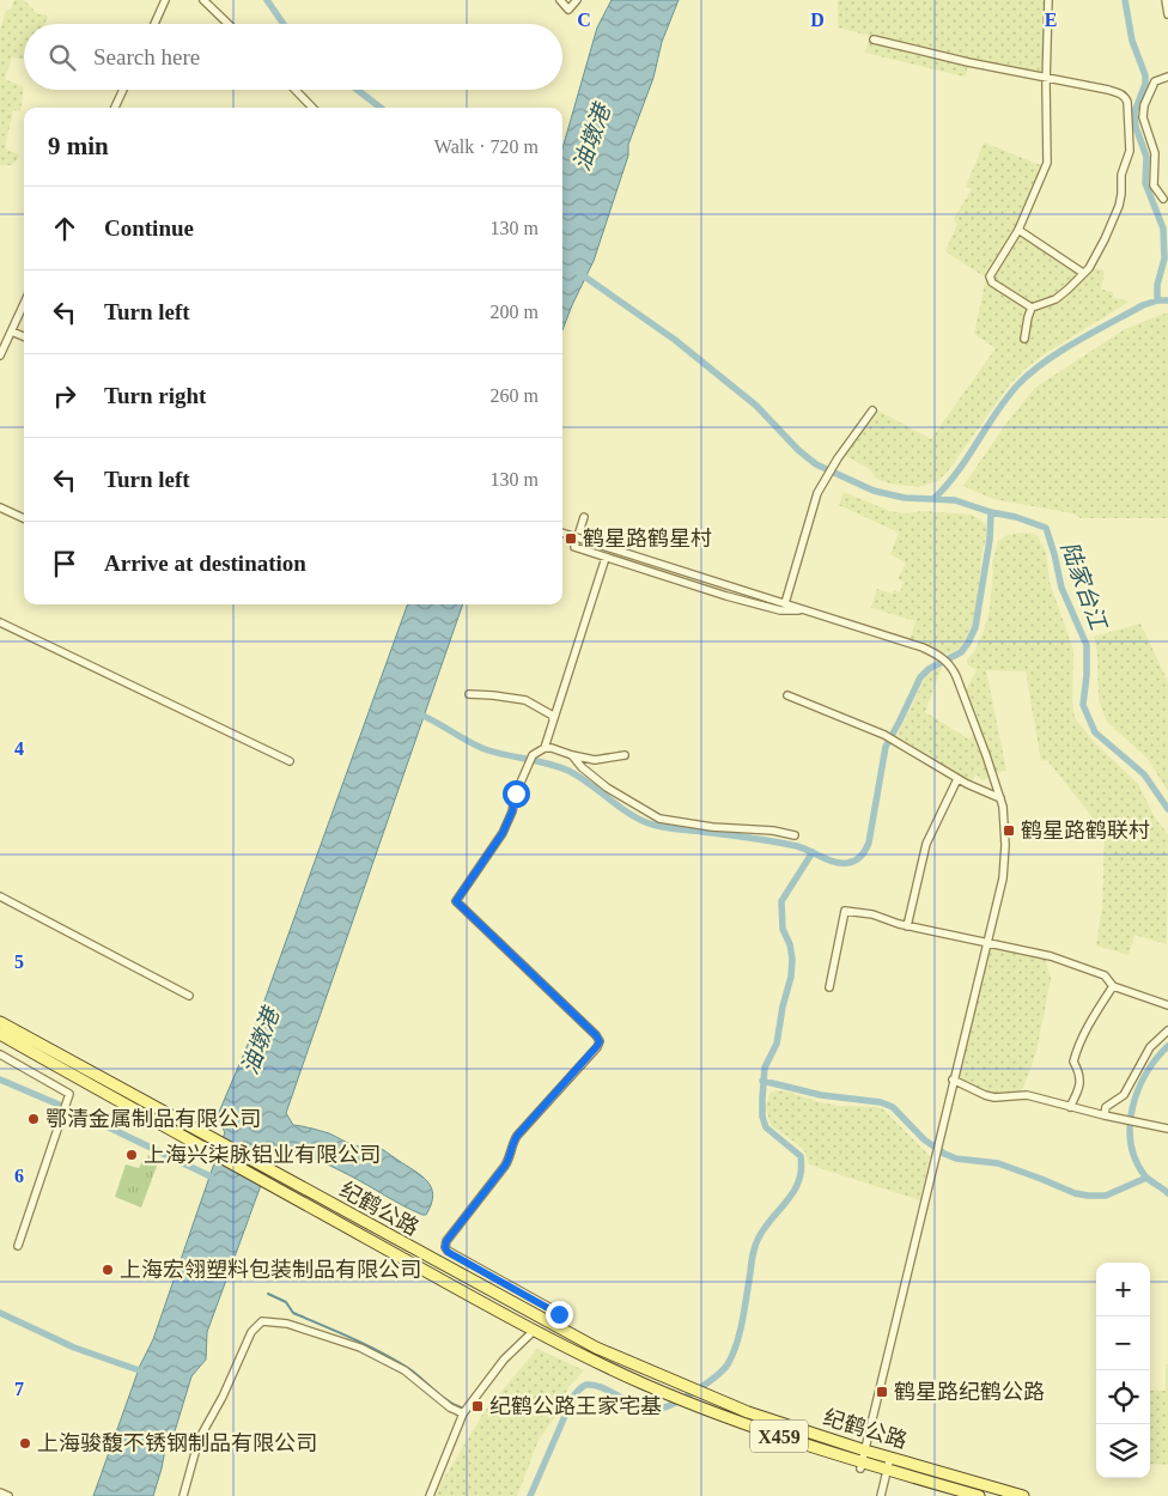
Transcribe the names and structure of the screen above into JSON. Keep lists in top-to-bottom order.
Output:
{
  "streets": {
    "main road": ["纪鹤公路", "X459"]
  },
  "water": ["油墩港", "陆家台江"],
  "places": {
    "transit": [
      "鹤星路鹤星村",
      "鹤星路鹤联村",
      "鹤星路纪鹤公路",
      "纪鹤公路王家宅基"
    ],
    "other": [
      "鄂清金属制品有限公司",
      "上海兴柒脉铝业有限公司",
      "上海宏翎塑料包装制品有限公司",
      "上海骏馥不锈钢制品有限公司"
    ]
  },
  "page": {
    "search": "Search here",
    "heading": ["9 min", "Walk · 720 m"],
    "list": [
      ["Continue", "130 m"],
      ["Turn left", "200 m"],
      ["Turn right", "260 m"],
      ["Turn left", "130 m"],
      "Arrive at destination"
    ],
    "map_buttons": ["+", "−"]
  },
  "grid": {
    "columns": ["C", "D", "E"],
    "rows": [
      "4",
      "5",
      "6",
      "7"
    ]
  }
}
